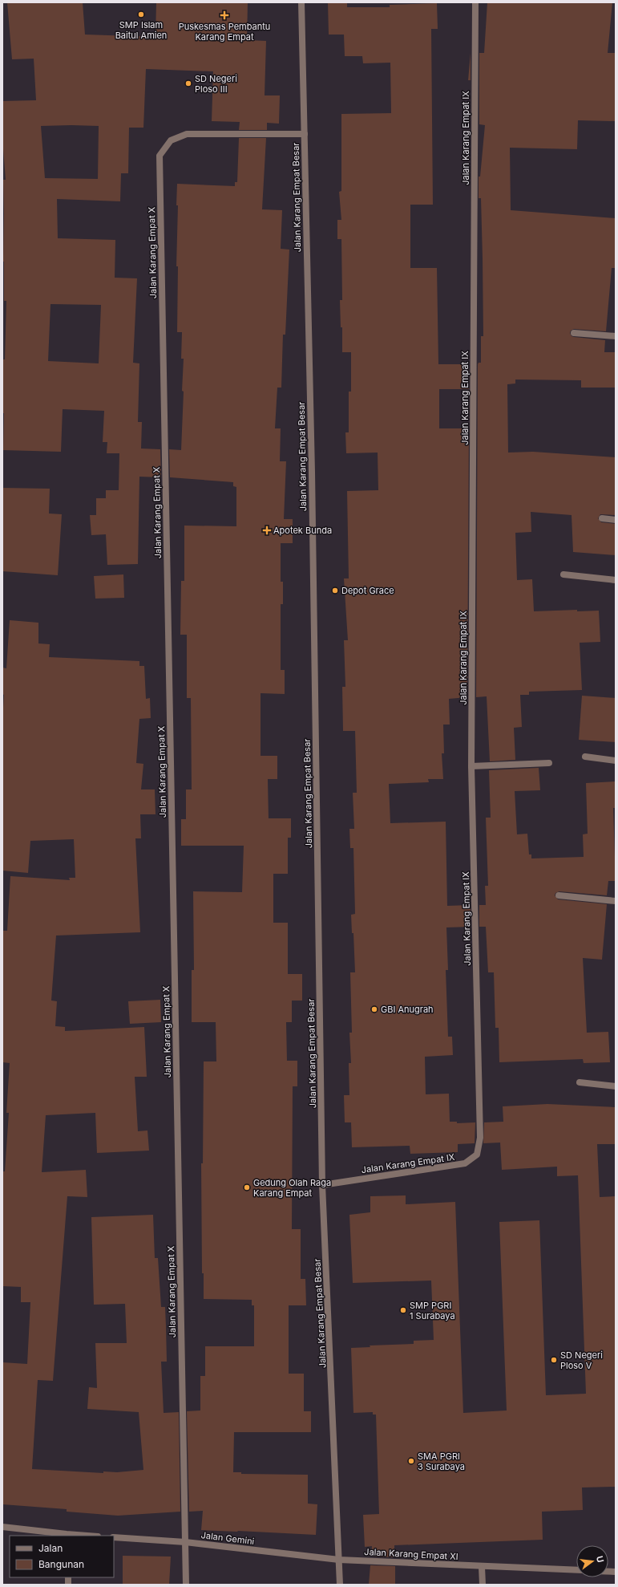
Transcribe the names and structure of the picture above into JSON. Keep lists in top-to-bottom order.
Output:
{
  "streets": {
    "street": [
      "Jalan Karang Empat IX",
      "Jalan Karang Empat Besar",
      "Jalan Karang Empat X",
      "Jalan Gemini",
      "Jalan Karang Empat XI"
    ]
  },
  "crossings": [
    ["Jalan Karang Empat IX", "Jalan Karang Empat Besar"],
    ["Jalan Karang Empat Besar", "Jalan Karang Empat X"],
    ["Jalan Karang Empat Besar", "Jalan Gemini"],
    ["Jalan Karang Empat Besar", "Jalan Karang Empat XI"],
    ["Jalan Karang Empat X", "Jalan Gemini"],
    ["Jalan Gemini", "Jalan Karang Empat XI"]
  ],
  "places": {
    "other": [
      "SMP Islam Baitul Amien",
      "SD Negeri Ploso III",
      "Depot Grace",
      "GBI Anugrah",
      "Gedung Olah Raga Karang Empat",
      "SMP PGRI 1 Surabaya",
      "SD Negeri Ploso V",
      "SMA PGRI 3 Surabaya"
    ],
    "health": ["Puskesmas Pembantu Karang Empat", "Apotek Bunda"]
  },
  "legend": ["Jalan", "Bangunan"],
  "north": "right"
}
